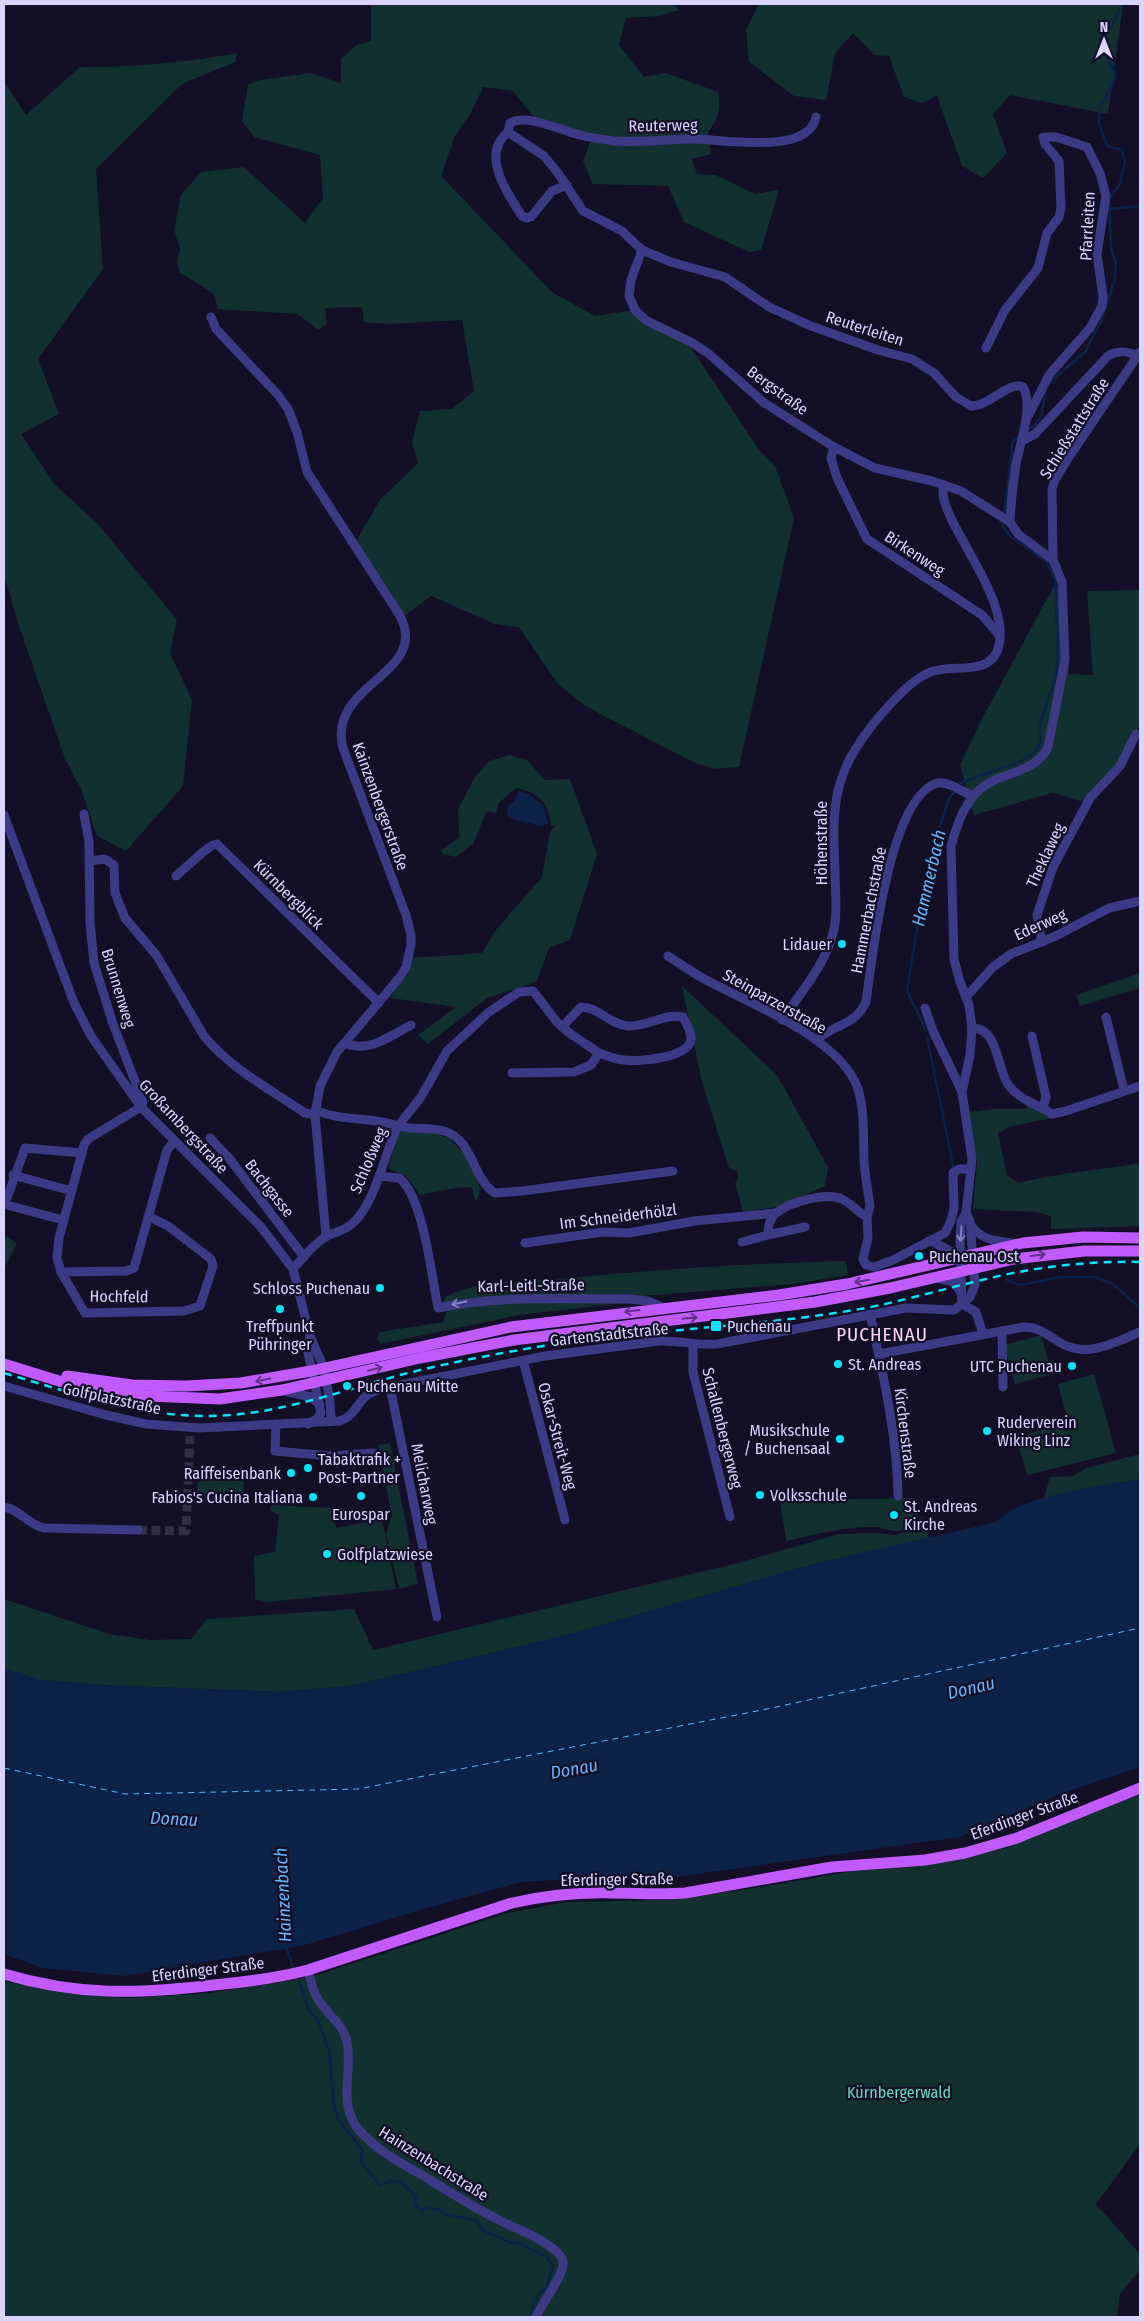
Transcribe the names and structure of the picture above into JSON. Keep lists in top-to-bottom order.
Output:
{
  "streets": {
    "main road": ["Eferdinger Straße"],
    "street": [
      "Reuterweg",
      "Pfarrleiten",
      "Reuterleiten",
      "Bergstraße",
      "Schießstattstraße",
      "Birkenweg",
      "Kainzenbergerstraße",
      "Höhenstraße",
      "Theklaweg",
      "Kürnbergblick",
      "Hammerbachstraße",
      "Ederweg",
      "Brunnenweg",
      "Steinparzerstraße",
      "Großambergstraße",
      "Schloßweg",
      "Bachgasse",
      "Im Schneiderhölzl",
      "Karl-Leitl-Straße",
      "Hochfeld",
      "Gartenstadtstraße",
      "Golfplatzstraße",
      "Schallenbergerweg",
      "Kirchenstraße",
      "Oskar-Streit-Weg",
      "Melicharweg",
      "Hainzenbachstraße"
    ]
  },
  "crossings": [
    ["Pfarrleiten", "Reuterleiten"],
    ["Pfarrleiten", "Schießstattstraße"],
    ["Reuterleiten", "Bergstraße"],
    ["Reuterleiten", "Schießstattstraße"],
    ["Bergstraße", "Schießstattstraße"],
    ["Bergstraße", "Birkenweg"],
    ["Schießstattstraße", "Hammerbachstraße"],
    ["Schießstattstraße", "Ederweg"],
    ["Birkenweg", "Höhenstraße"],
    ["Kainzenbergerstraße", "Kürnbergblick"],
    ["Kainzenbergerstraße", "Schloßweg"],
    ["Höhenstraße", "Steinparzerstraße"],
    ["Theklaweg", "Ederweg"],
    ["Hammerbachstraße", "Steinparzerstraße"],
    ["Brunnenweg", "Großambergstraße"],
    ["Steinparzerstraße", "Im Schneiderhölzl"],
    ["Großambergstraße", "Schloßweg"],
    ["Großambergstraße", "Hochfeld"],
    ["Schloßweg", "Bachgasse"],
    ["Schloßweg", "Karl-Leitl-Straße"],
    ["Gartenstadtstraße", "Golfplatzstraße"],
    ["Gartenstadtstraße", "Schallenbergerweg"],
    ["Gartenstadtstraße", "Kirchenstraße"],
    ["Gartenstadtstraße", "Oskar-Streit-Weg"],
    ["Gartenstadtstraße", "Melicharweg"],
    ["Eferdinger Straße", "Hainzenbachstraße"]
  ],
  "one_way": ["Karl-Leitl-Straße"],
  "districts": ["PUCHENAU"],
  "water": ["Hammerbach", "Donau", "Hainzenbach"],
  "parks": ["Kürnbergerwald"],
  "places": {
    "other": [
      "Lidauer",
      "Puchenau Ost",
      "Schloss Puchenau",
      "Treffpunkt Pühringer",
      "St. Andreas",
      "UTC Puchenau",
      "Puchenau Mitte",
      "Ruderverein Wiking Linz",
      "Musikschule / Buchensaal",
      "Tabaktrafik + Post-Partner",
      "Raiffeisenbank",
      "Volksschule",
      "Eurospar",
      "Fabios's Cucina Italiana",
      "St. Andreas Kirche",
      "Golfplatzwiese"
    ],
    "transit": ["Puchenau"]
  },
  "north": "top"
}
